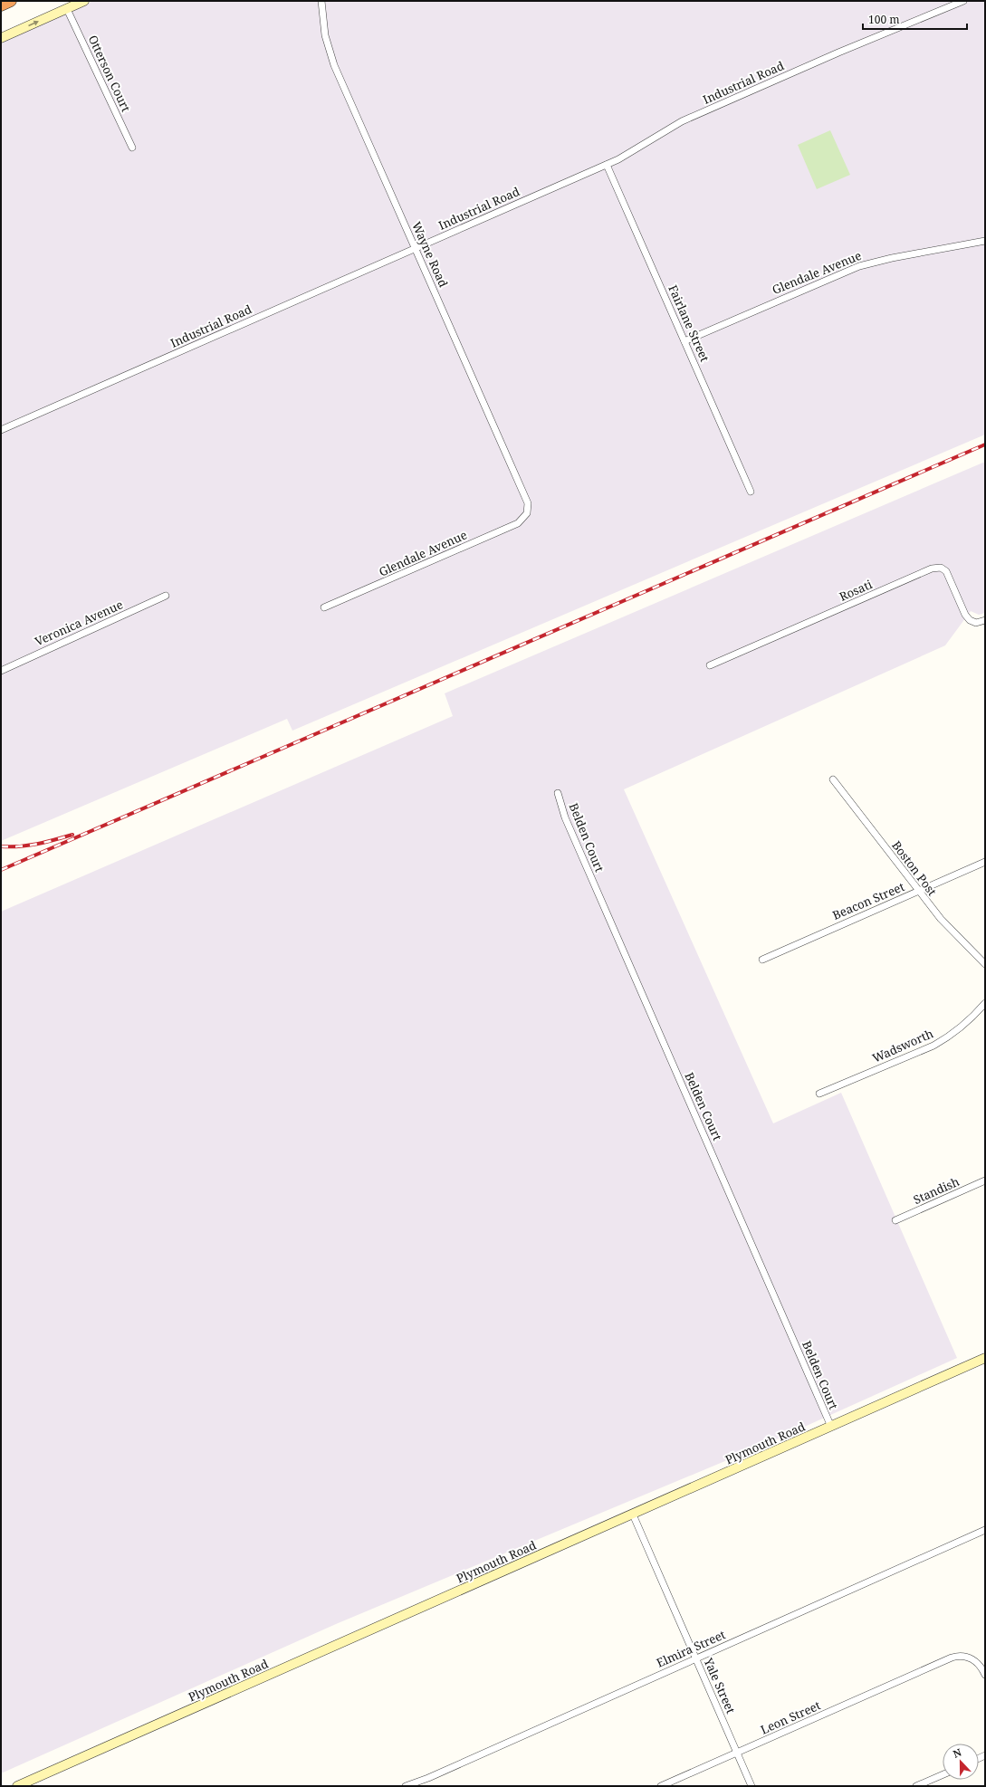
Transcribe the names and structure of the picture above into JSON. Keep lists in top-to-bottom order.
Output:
{
  "streets": {
    "main road": ["Plymouth Road"],
    "street": [
      "Otterson Court",
      "Industrial Road",
      "Wayne Road",
      "Glendale Avenue",
      "Fairlane Street",
      "Rosati",
      "Veronica Avenue",
      "Belden Court",
      "Boston Post",
      "Beacon Street",
      "Wadsworth",
      "Standish",
      "Elmira Street",
      "Yale Street",
      "Leon Street"
    ]
  },
  "crossings": [
    ["Industrial Road", "Wayne Road"],
    ["Industrial Road", "Fairlane Street"],
    ["Wayne Road", "Glendale Avenue"],
    ["Glendale Avenue", "Fairlane Street"],
    ["Belden Court", "Plymouth Road"],
    ["Boston Post", "Beacon Street"],
    ["Plymouth Road", "Yale Street"],
    ["Elmira Street", "Yale Street"],
    ["Yale Street", "Leon Street"]
  ],
  "scale_bar": "100 m",
  "north": "top"
}
